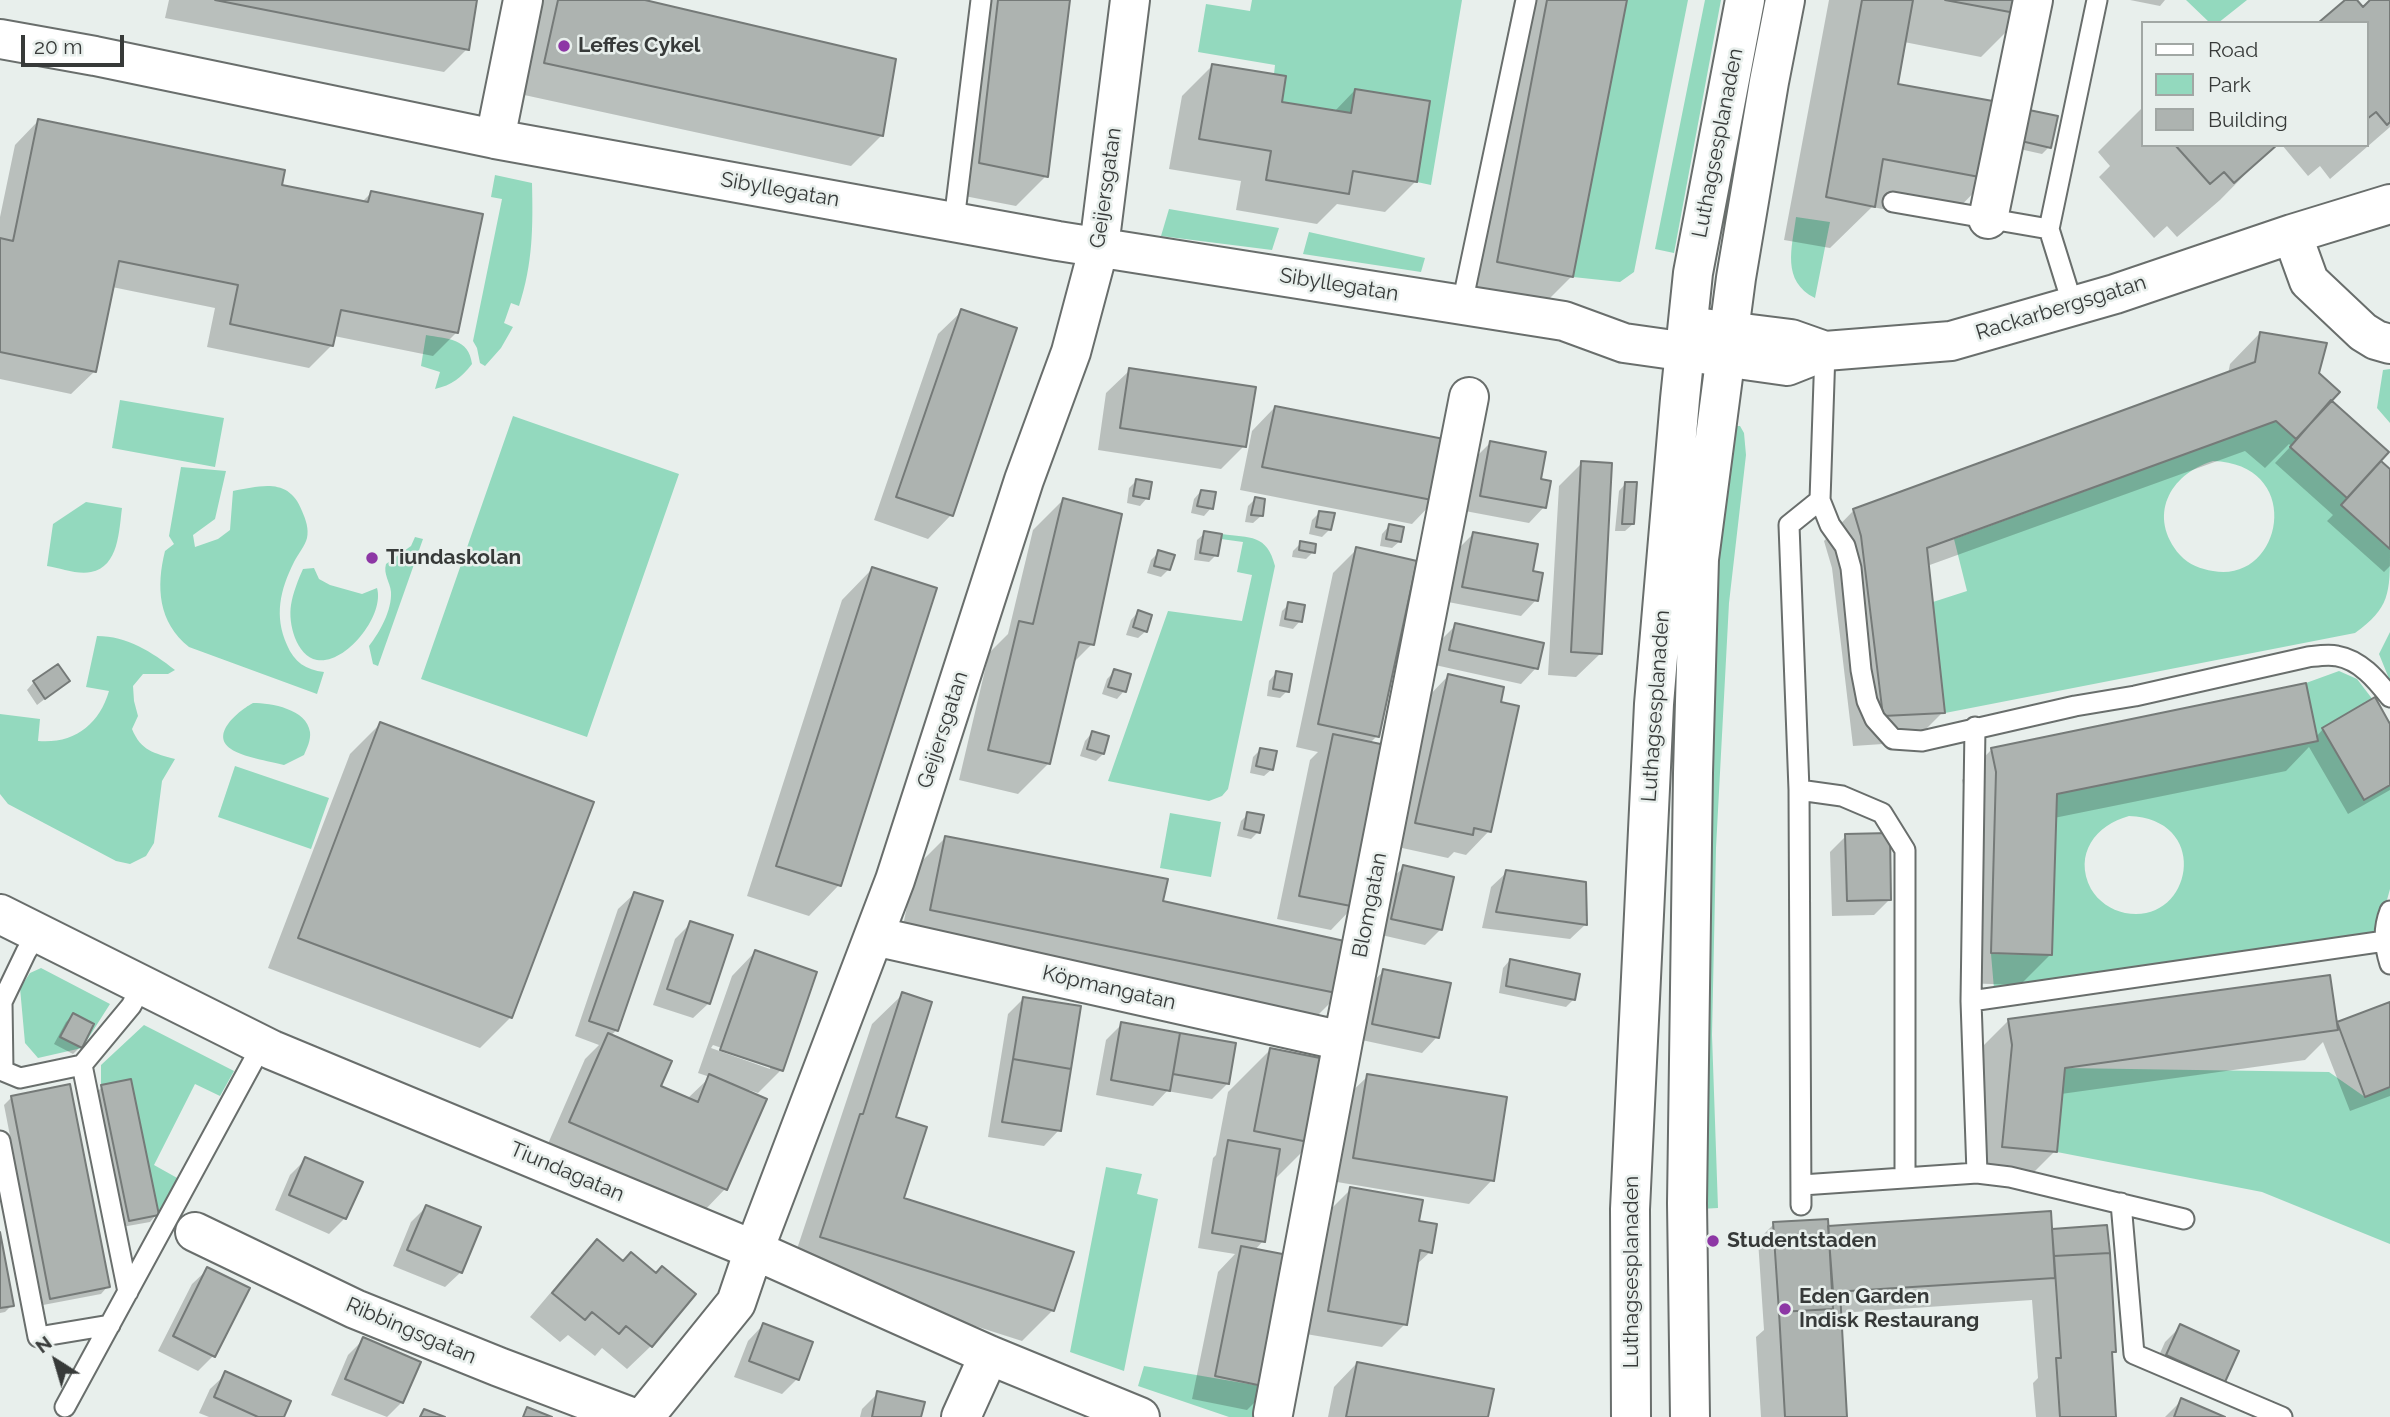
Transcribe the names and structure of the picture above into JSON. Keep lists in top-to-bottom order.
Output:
{
  "streets": {
    "street": [
      "Luthagsesplanaden",
      "Geijersgatan",
      "Sibyllegatan",
      "Rackarbergsgatan",
      "Blomgatan",
      "Köpmangatan",
      "Tiundagatan",
      "Ribbingsgatan"
    ]
  },
  "crossings": [
    ["Luthagsesplanaden", "Sibyllegatan"],
    ["Luthagsesplanaden", "Rackarbergsgatan"],
    ["Geijersgatan", "Sibyllegatan"],
    ["Geijersgatan", "Köpmangatan"],
    ["Geijersgatan", "Tiundagatan"],
    ["Sibyllegatan", "Rackarbergsgatan"],
    ["Blomgatan", "Köpmangatan"]
  ],
  "places": [
    "Leffes Cykel",
    "Tiundaskolan",
    "Studentstaden",
    "Eden Garden Indisk Restaurang"
  ],
  "legend": ["Road", "Park", "Building"],
  "scale_bar": "20 m",
  "north": "top left"
}
